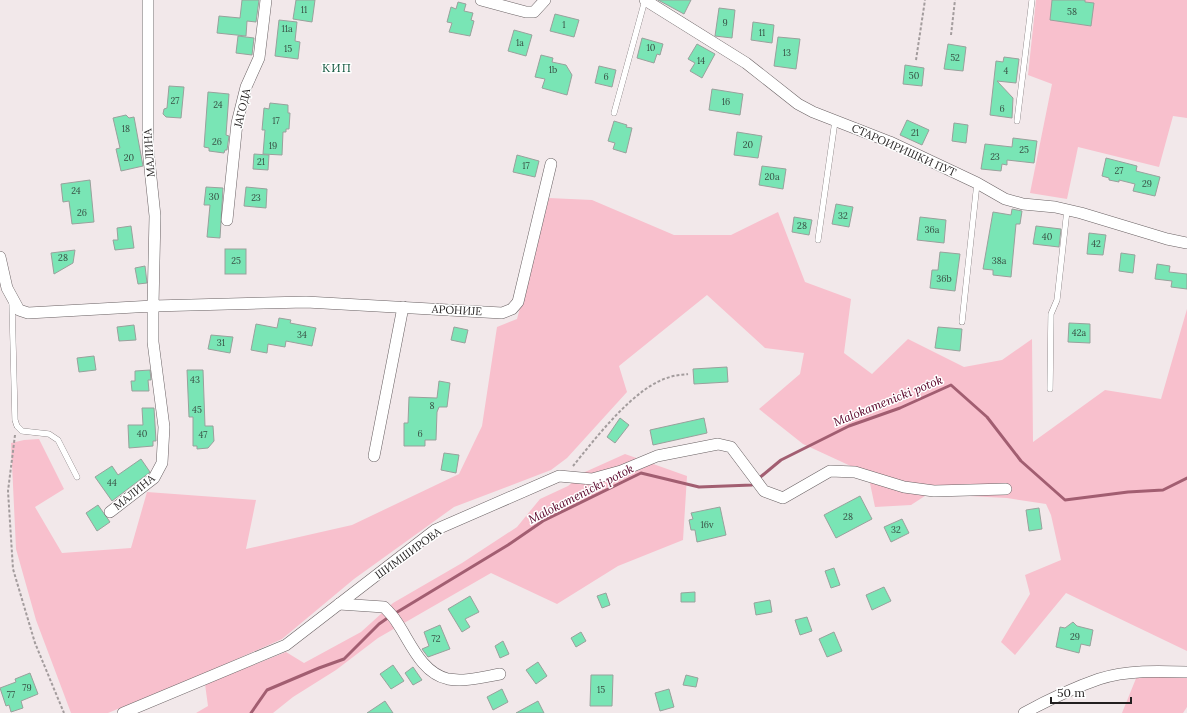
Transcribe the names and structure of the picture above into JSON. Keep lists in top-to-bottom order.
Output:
{
  "streets": {
    "street": [
      "ЈАГОДА",
      "СТАРОИРИШКИ ПУТ",
      "МАЛИНА",
      "АРОНИЈЕ",
      "ШИМШИРОВА"
    ]
  },
  "crossings": [
    ["МАЛИНА", "АРОНИЈЕ"]
  ],
  "districts": ["КИП"],
  "water": ["Malokamenicki potok"],
  "house_numbers": [
    "11",
    "58",
    "9",
    "1",
    "11a",
    "11",
    "1a",
    "10",
    "15",
    "13",
    "52",
    "14",
    "1b",
    "4",
    "50",
    "6",
    "27",
    "16",
    "24",
    "6",
    "17",
    "18",
    "21",
    "26",
    "20",
    "19",
    "25",
    "23",
    "20",
    "21",
    "17",
    "27",
    "20a",
    "29",
    "24",
    "30",
    "23",
    "26",
    "32",
    "28",
    "36a",
    "40",
    "42",
    "28",
    "25",
    "38a",
    "36b",
    "42a",
    "34",
    "31",
    "43",
    "8",
    "45",
    "40",
    "6",
    "47",
    "44",
    "28",
    "16v",
    "32",
    "29",
    "72",
    "79",
    "15",
    "77"
  ],
  "scale_bar": "50 m"
}
